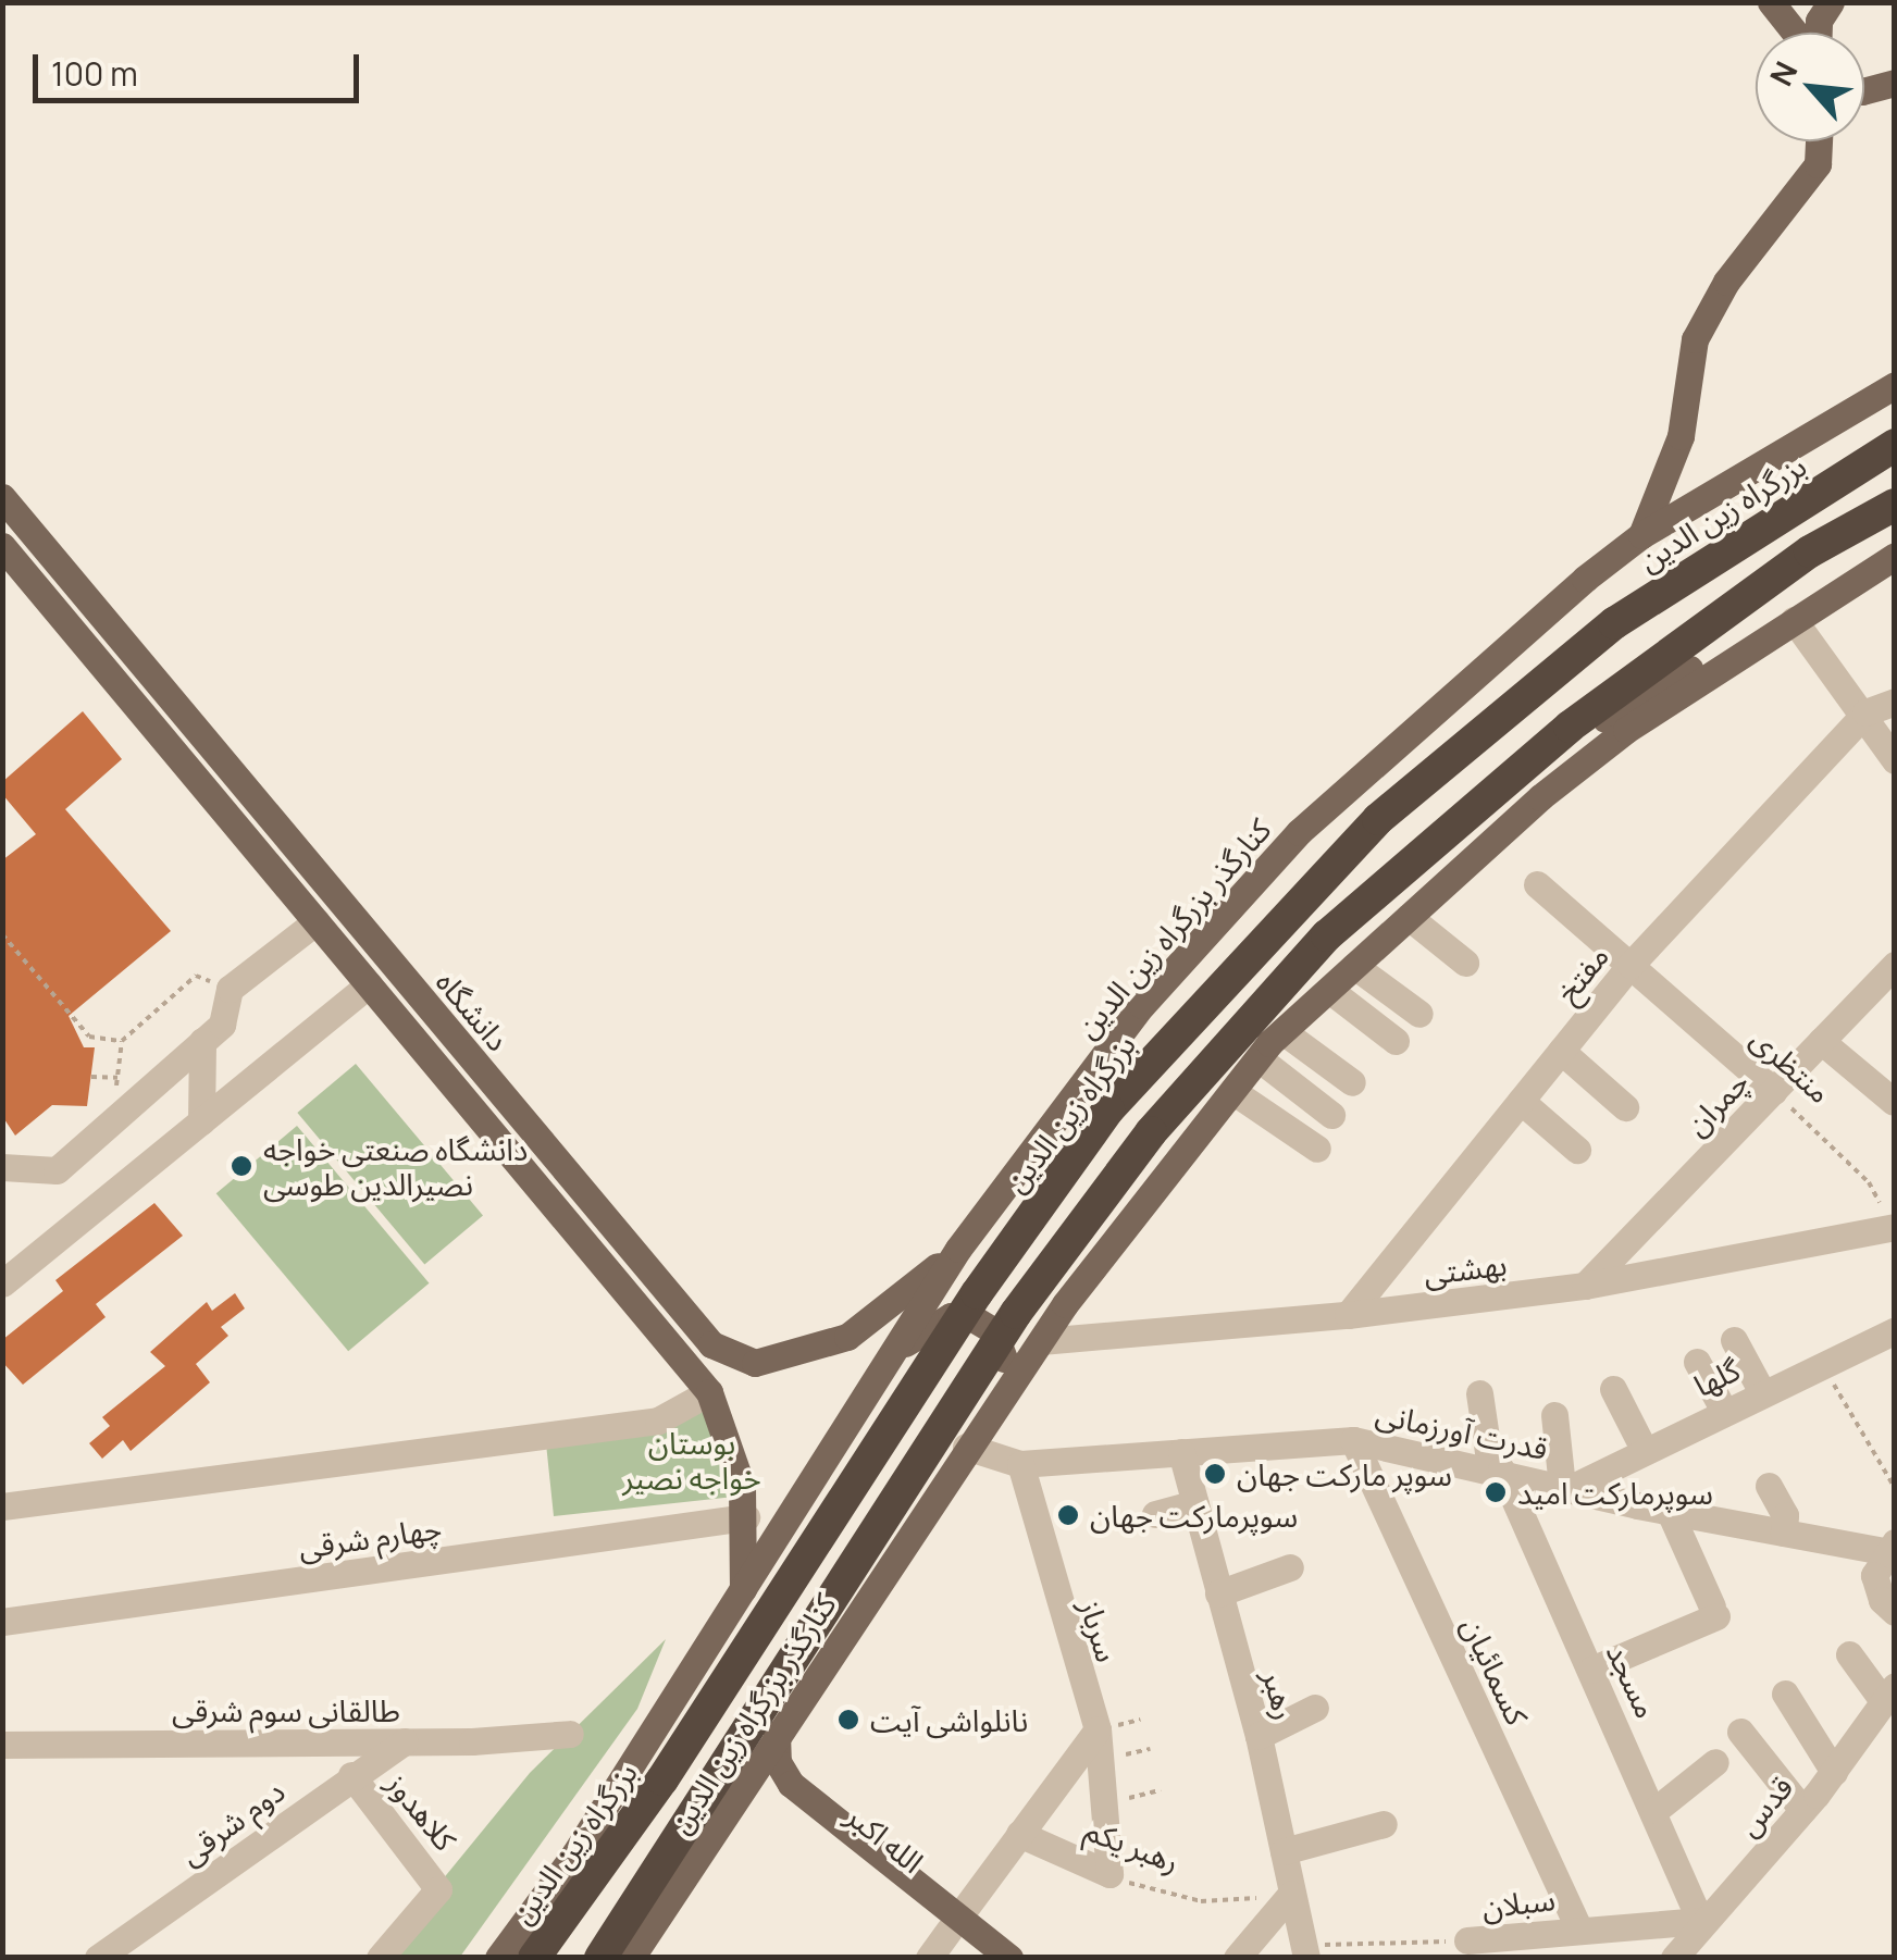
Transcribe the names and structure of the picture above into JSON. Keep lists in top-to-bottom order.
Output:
{
  "streets": {
    "highway": ["بزرگراه زین الدین"],
    "main road": ["کنارگذر بزرگراه زین الدین", "دانشگاه", "الله اکبر"],
    "street": [
      "مفتخ",
      "منتظری",
      "چمران",
      "بهشتی",
      "گلها",
      "قدرت آورزمانی",
      "چهارم شرقی",
      "سرباز",
      "کسمائیان",
      "مسجد",
      "رهبر",
      "طالقانی سوم شرقی",
      "قدس",
      "کلاهدوز",
      "دوم شرقی",
      "رهبر یکم",
      "سبلان"
    ]
  },
  "crossings": [
    ["کنارگذر بزرگراه زین الدین", "دانشگاه"],
    ["کنارگذر بزرگراه زین الدین", "بهشتی"],
    ["کنارگذر بزرگراه زین الدین", "الله اکبر"],
    ["مفتخ", "منتظری"],
    ["مفتخ", "بهشتی"],
    ["دانشگاه", "چهارم شرقی"],
    ["منتظری", "چمران"],
    ["منتظری", "بهشتی"],
    ["چمران", "بهشتی"],
    ["گلها", "قدرت آورزمانی"],
    ["قدرت آورزمانی", "سرباز"],
    ["قدرت آورزمانی", "کسمائیان"],
    ["قدرت آورزمانی", "مسجد"],
    ["قدرت آورزمانی", "رهبر"],
    ["سرباز", "رهبر یکم"],
    ["کسمائیان", "سبلان"],
    ["مسجد", "قدس"],
    ["رهبر", "رهبر یکم"],
    ["طالقانی سوم شرقی", "دوم شرقی"],
    ["کلاهدوز", "دوم شرقی"]
  ],
  "parks": ["بوستان خواجه نصیر"],
  "places": [
    "دانشگاه صنعتی خواجه نصیرالدین طوسی",
    "سوپر مارکت جهان",
    "سوپرمارکت امید",
    "سوپرمارکت جهان",
    "نانلواشی آیت"
  ],
  "scale_bar": "100 m",
  "north": "top left"
}
